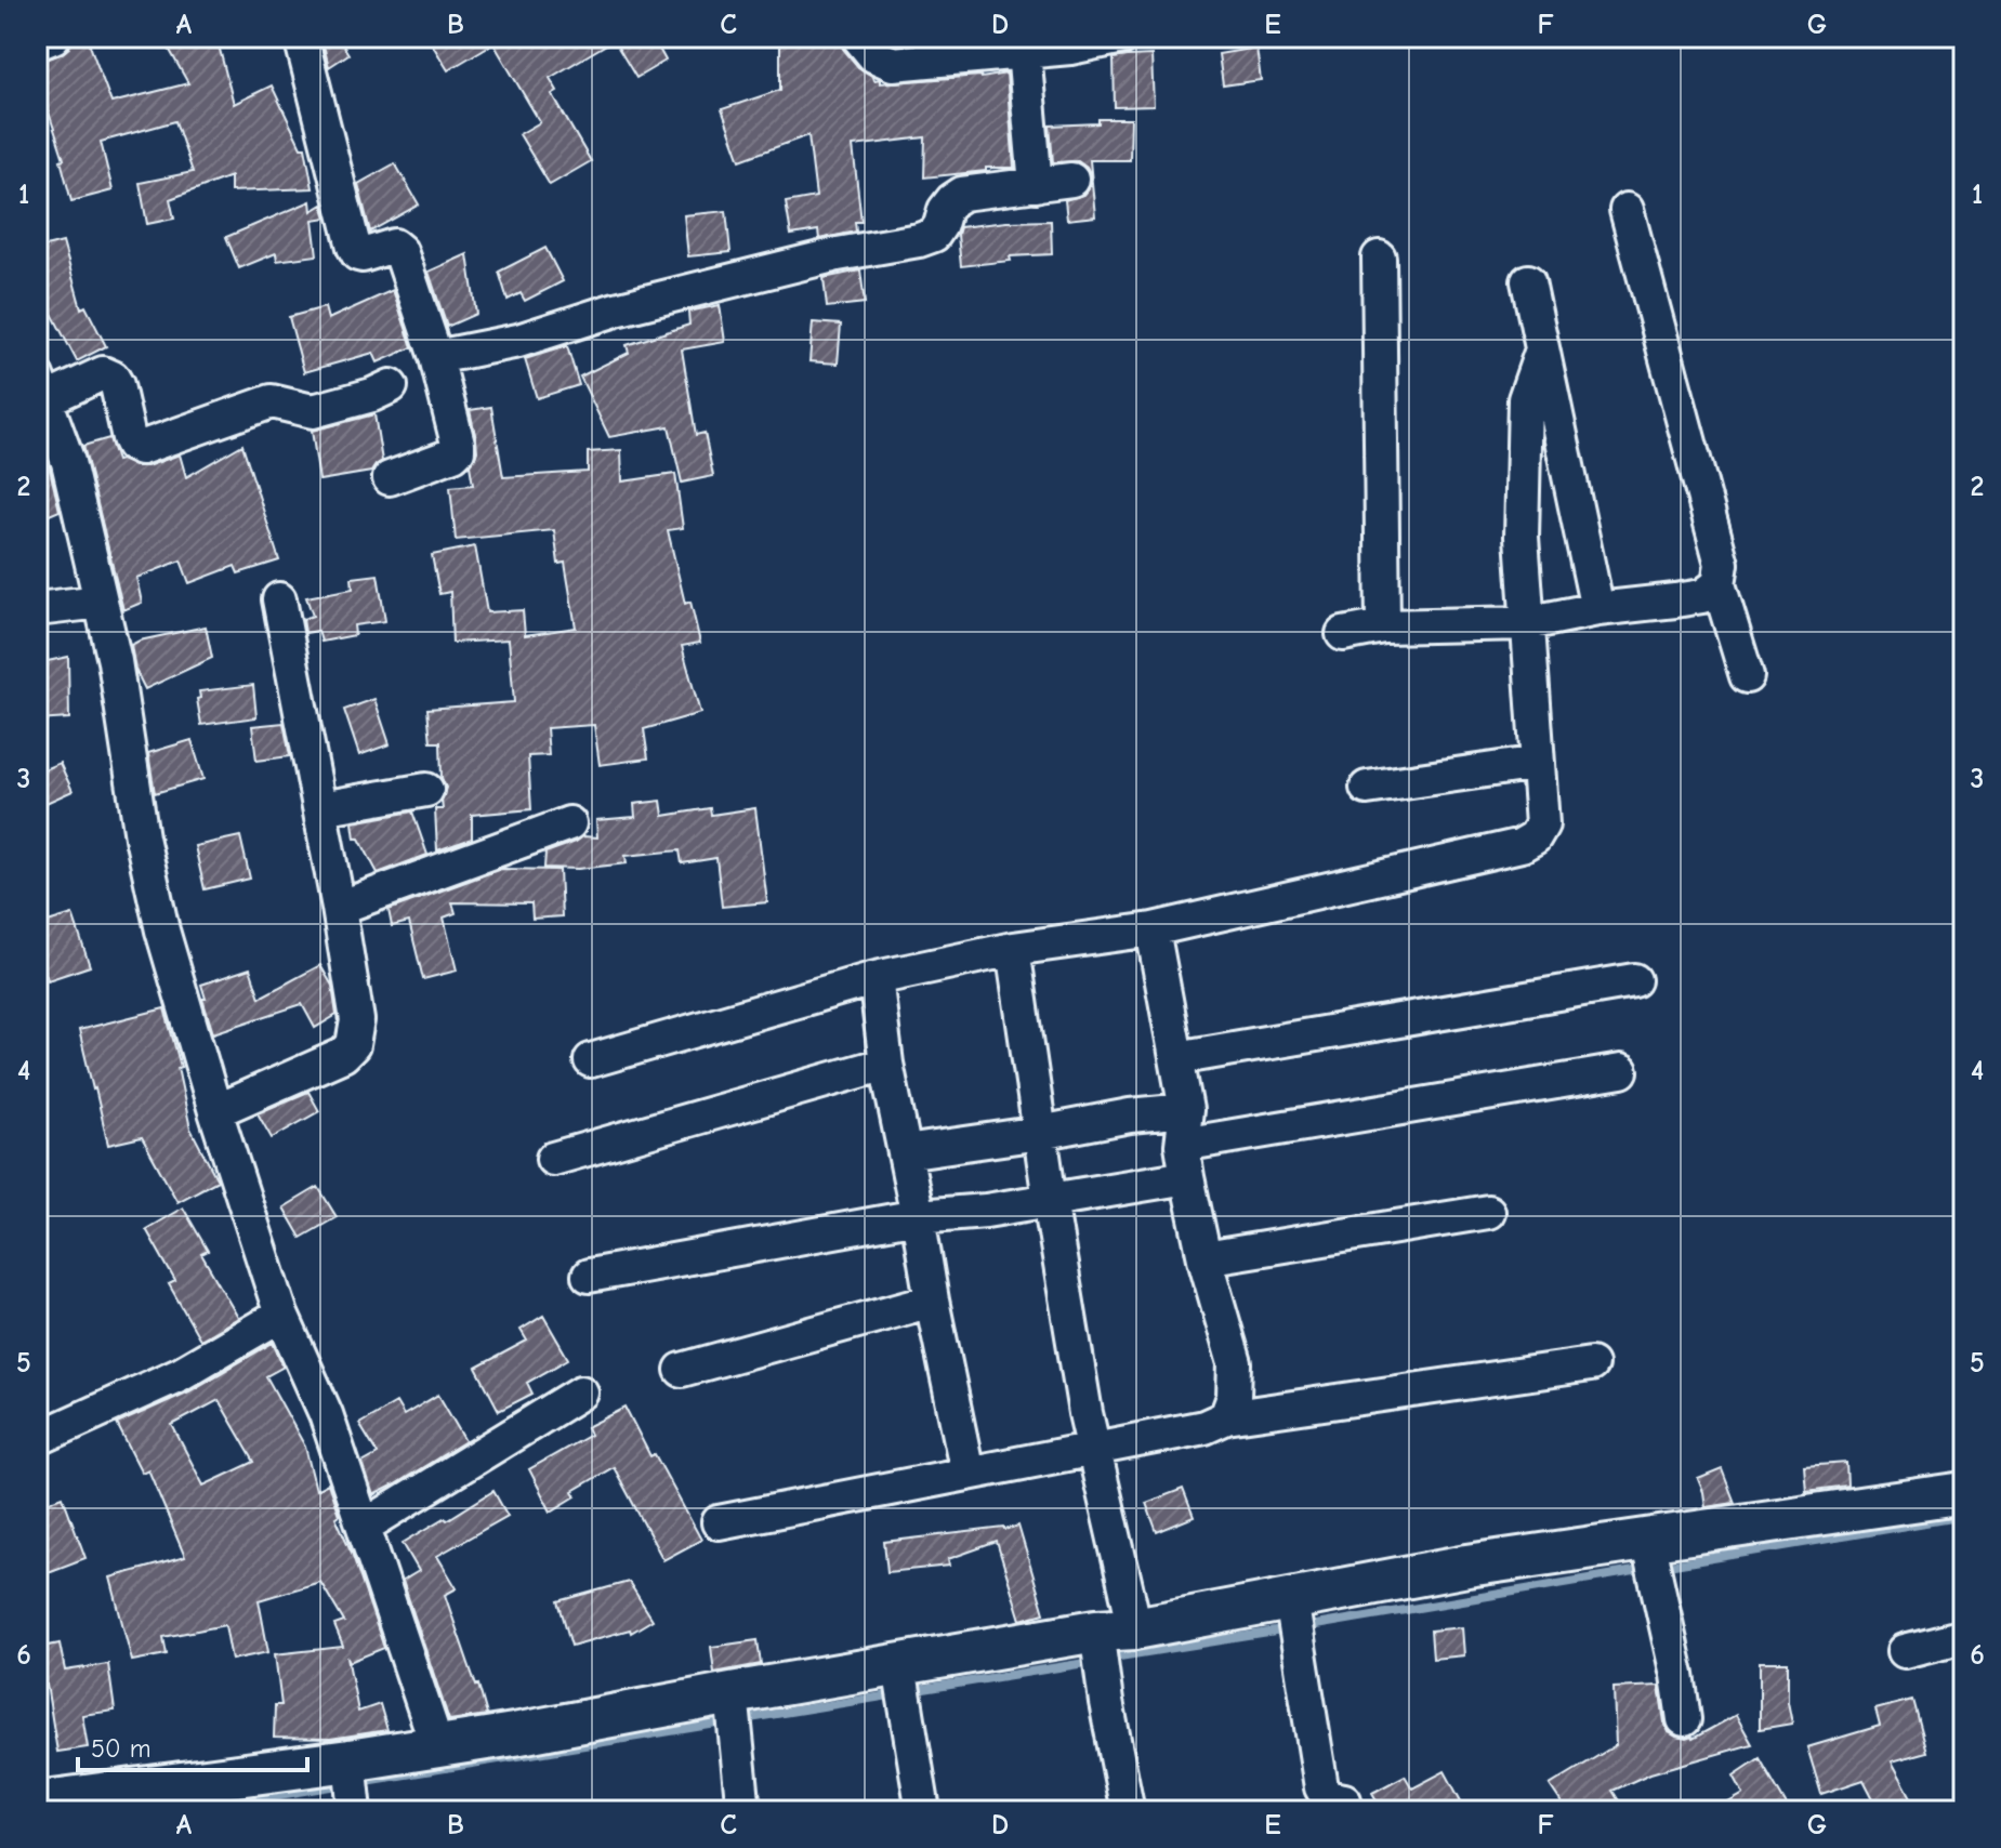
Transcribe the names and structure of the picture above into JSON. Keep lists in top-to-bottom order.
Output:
{
  "scale_bar": "50 m",
  "grid": {
    "columns": [
      "A",
      "B",
      "C",
      "D",
      "E",
      "F",
      "G"
    ],
    "rows": [
      "1",
      "2",
      "3",
      "4",
      "5",
      "6"
    ]
  }
}
